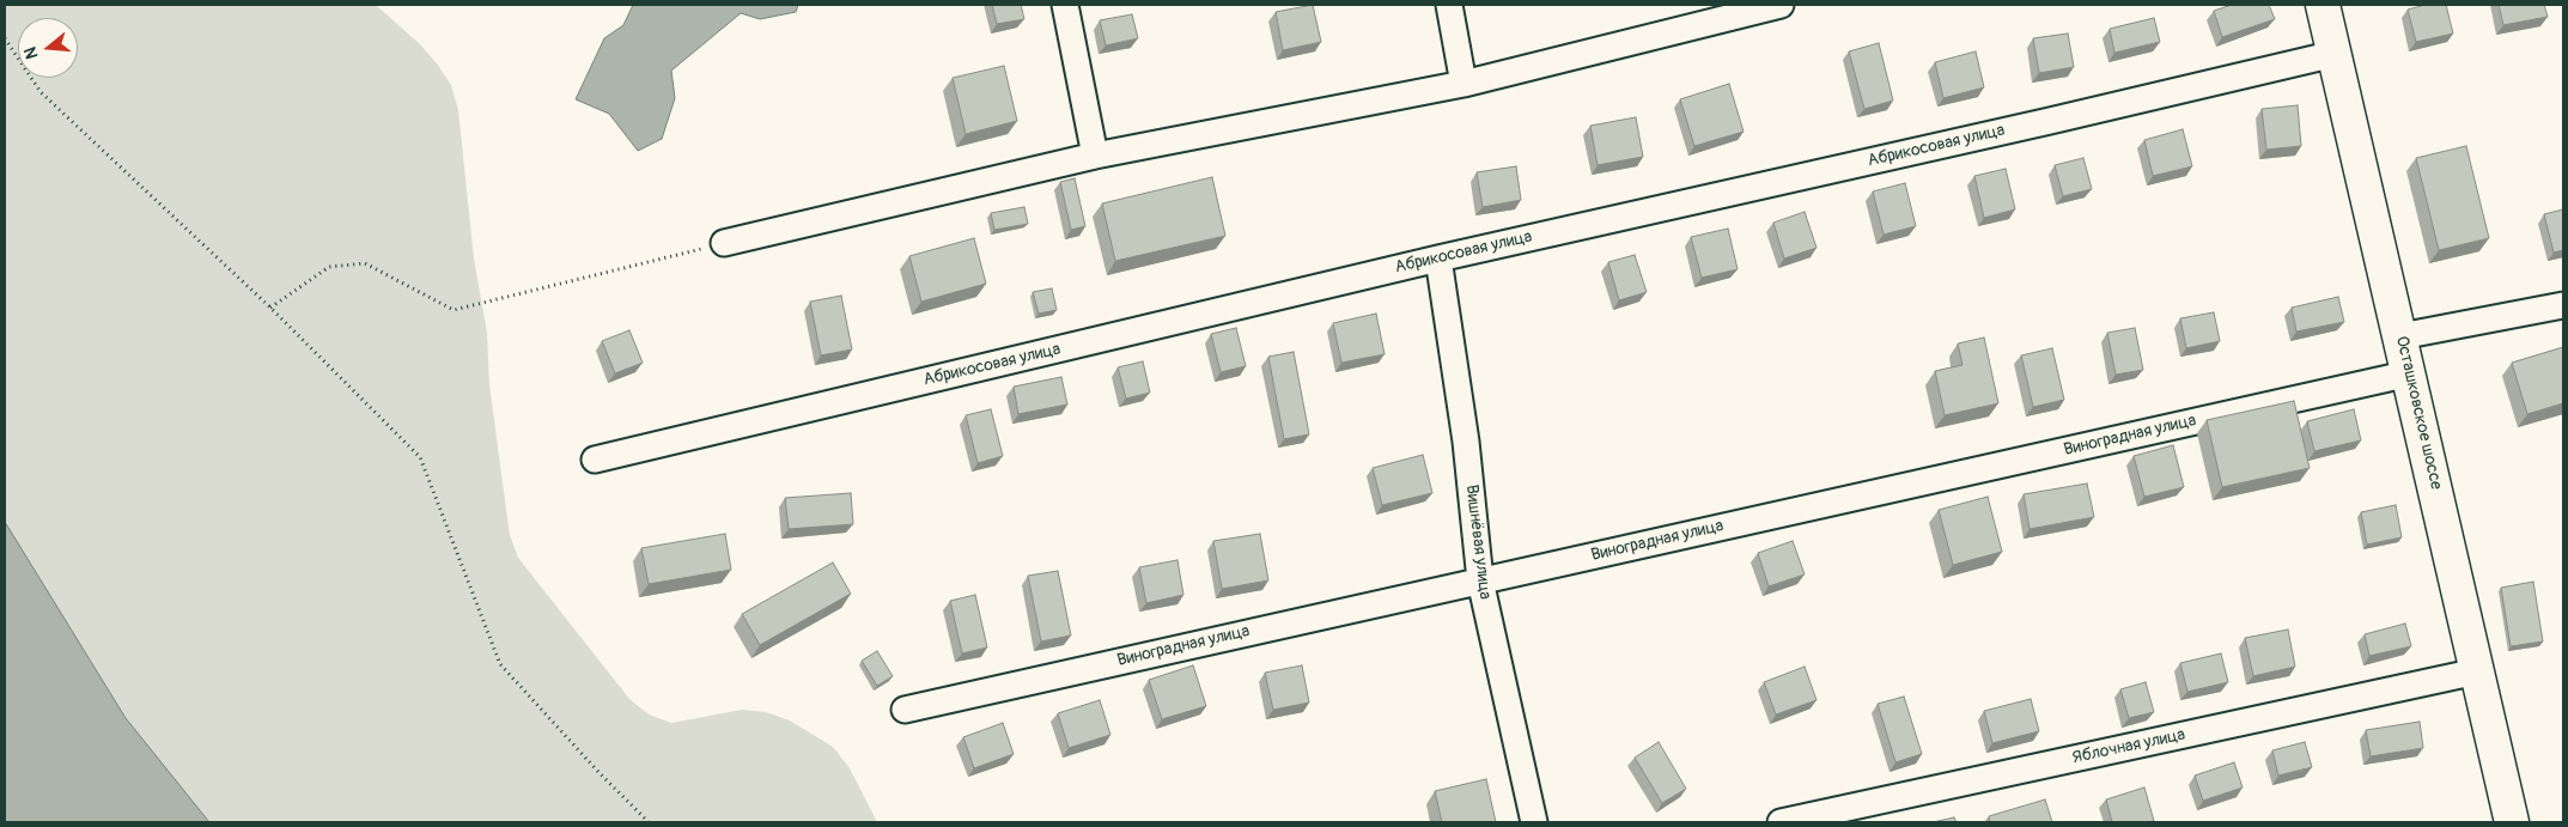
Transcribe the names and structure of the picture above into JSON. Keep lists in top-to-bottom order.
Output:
{
  "streets": {
    "street": [
      "Абрикосовая улица",
      "Осташковское шоссе",
      "Виноградная улица",
      "Вишнёвая улица",
      "Яблочная улица"
    ]
  },
  "crossings": [
    ["Абрикосовая улица", "Осташковское шоссе"],
    ["Абрикосовая улица", "Вишнёвая улица"],
    ["Осташковское шоссе", "Виноградная улица"],
    ["Осташковское шоссе", "Яблочная улица"],
    ["Виноградная улица", "Вишнёвая улица"]
  ],
  "north": "left"
}
